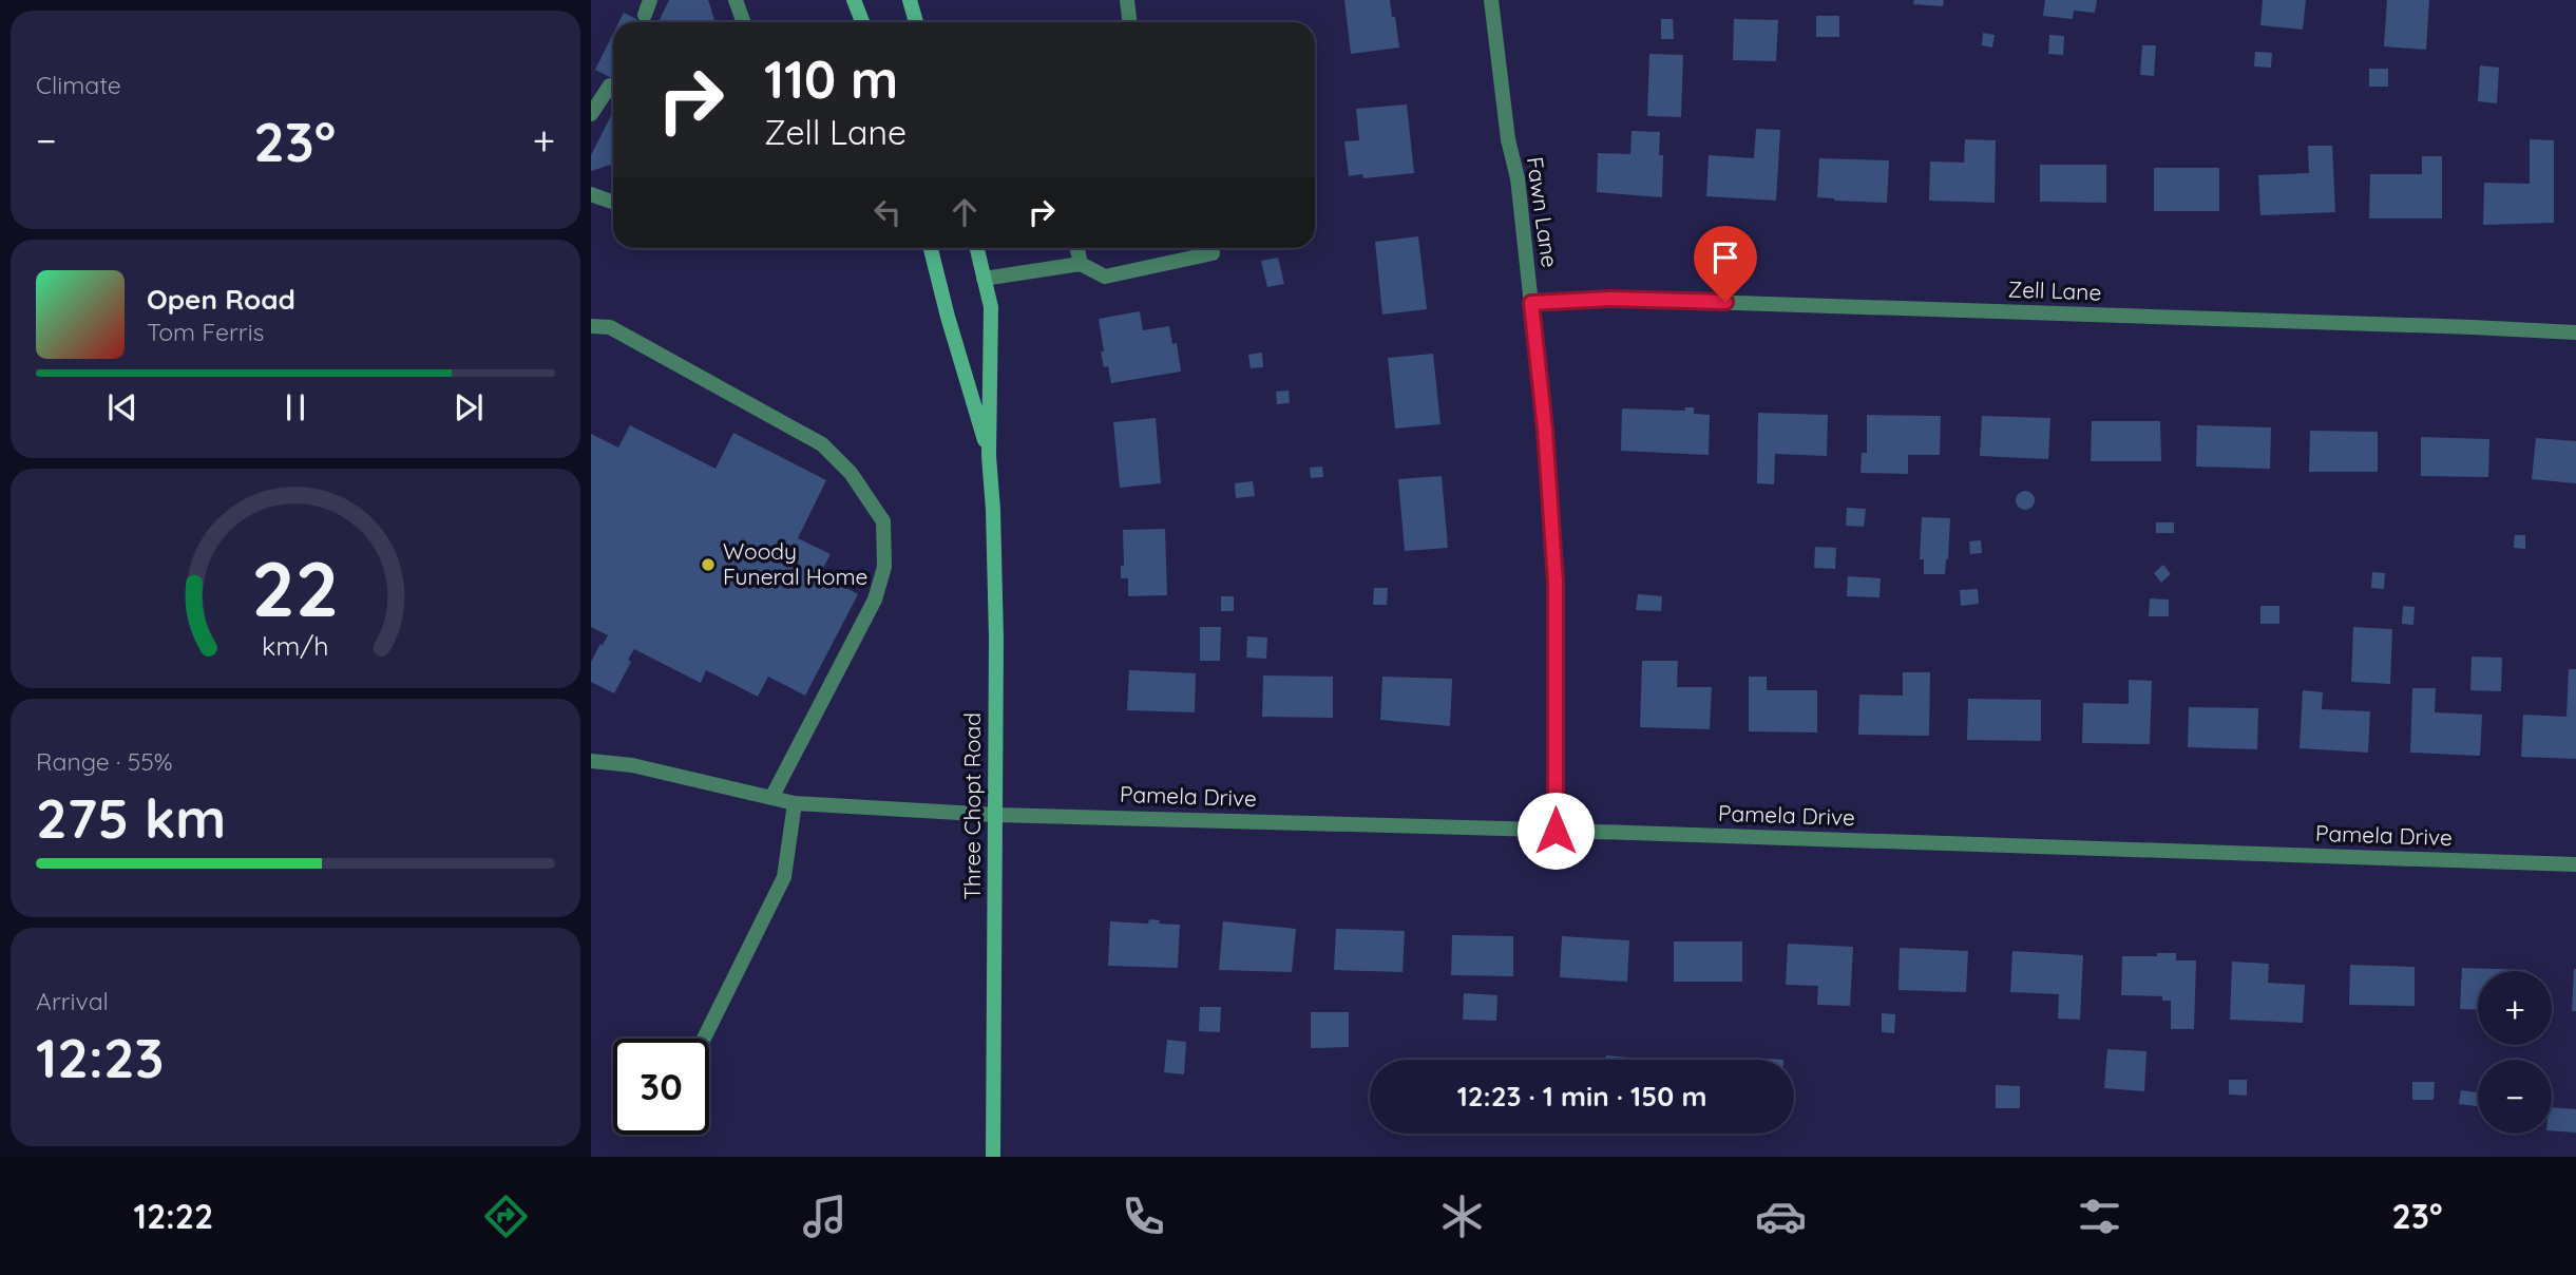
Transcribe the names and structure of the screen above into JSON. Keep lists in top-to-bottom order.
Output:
{
  "streets": {
    "main road": ["Three Chopt Road"],
    "street": ["Fawn Lane", "Zell Lane", "Pamela Drive"]
  },
  "crossings": [
    ["Fawn Lane", "Zell Lane"],
    ["Fawn Lane", "Pamela Drive"],
    ["Pamela Drive", "Three Chopt Road"]
  ],
  "places": ["Woody Funeral Home"],
  "page": {
    "tile": [
      "Climate",
      ["Range · 55%", "275 km"],
      ["Arrival", "12:23"]
    ],
    "turn": ["110 m", "Zell Lane"],
    "heat": ["−", "23°", "+"],
    "song": ["Open Road", "Tom Ferris"],
    "map_buttons": ["+", "−"],
    "limit": "30",
    "trip": "12:23 · 1 min · 150 m",
    "tabs": ["12:22", "23°"],
    "gauge": ["22", "km/h"]
  }
}
